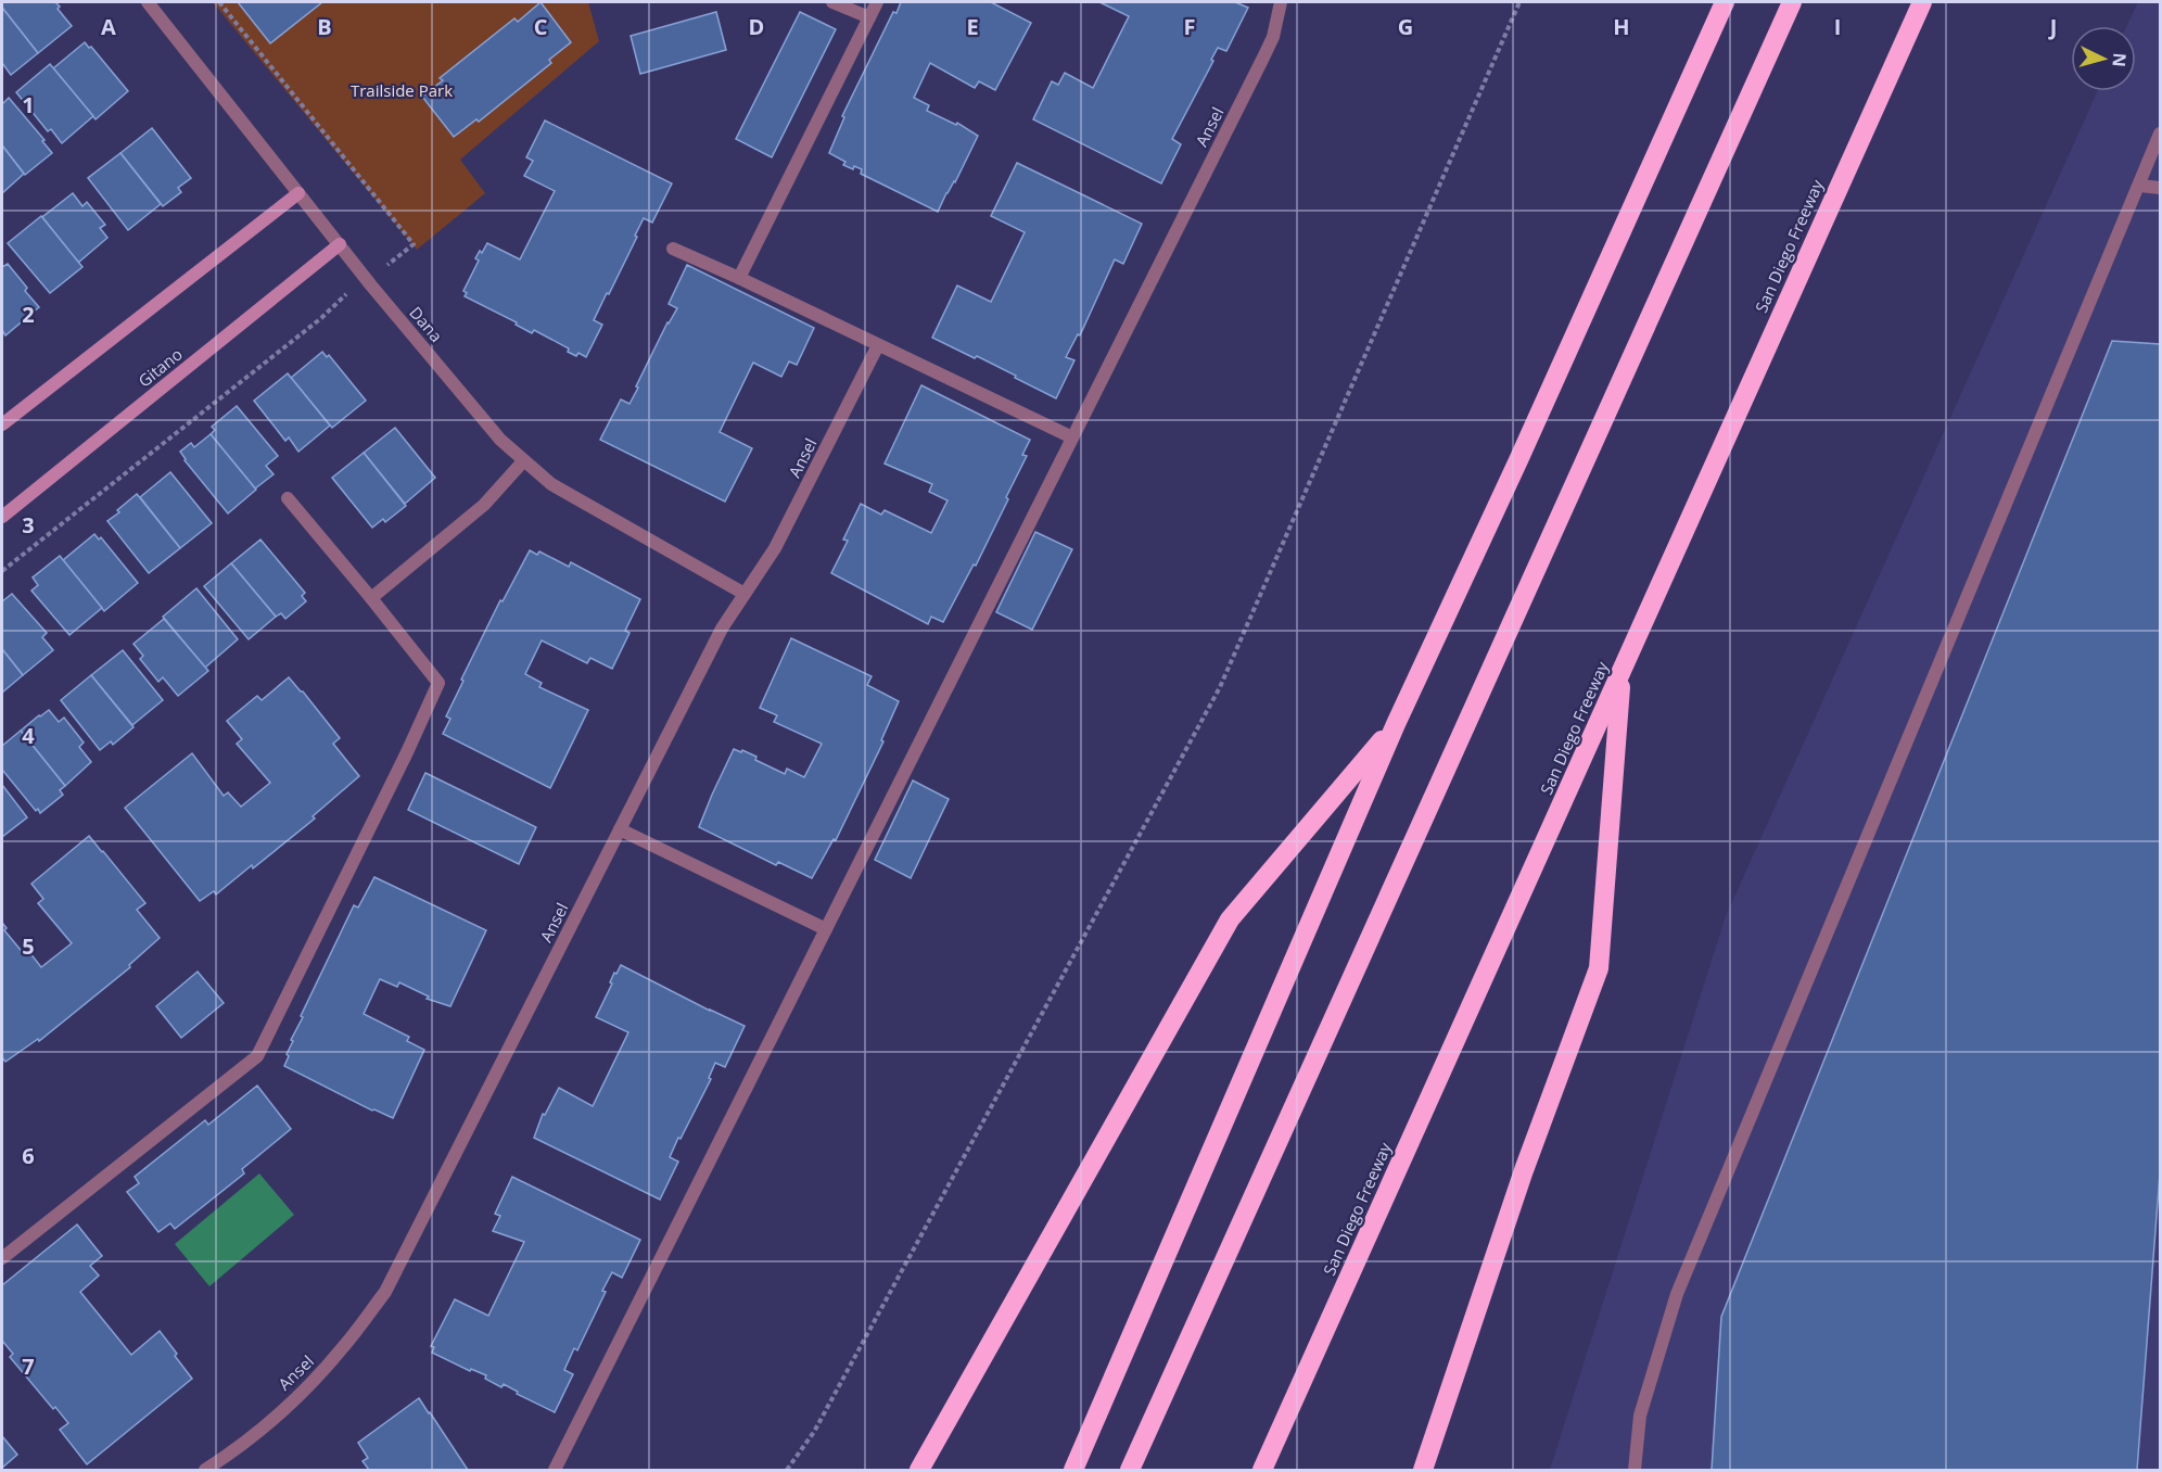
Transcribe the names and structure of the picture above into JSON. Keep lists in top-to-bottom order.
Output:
{
  "streets": {
    "highway": ["San Diego Freeway"],
    "street": ["Ansel", "Dana", "Gitano"]
  },
  "crossings": [
    ["Ansel", "Dana"],
    ["Dana", "Gitano"]
  ],
  "parks": ["Trailside Park"],
  "north": "right",
  "grid": {
    "columns": [
      "A",
      "B",
      "C",
      "D",
      "E",
      "F",
      "G",
      "H",
      "I",
      "J"
    ],
    "rows": [
      "1",
      "2",
      "3",
      "4",
      "5",
      "6",
      "7"
    ]
  }
}
